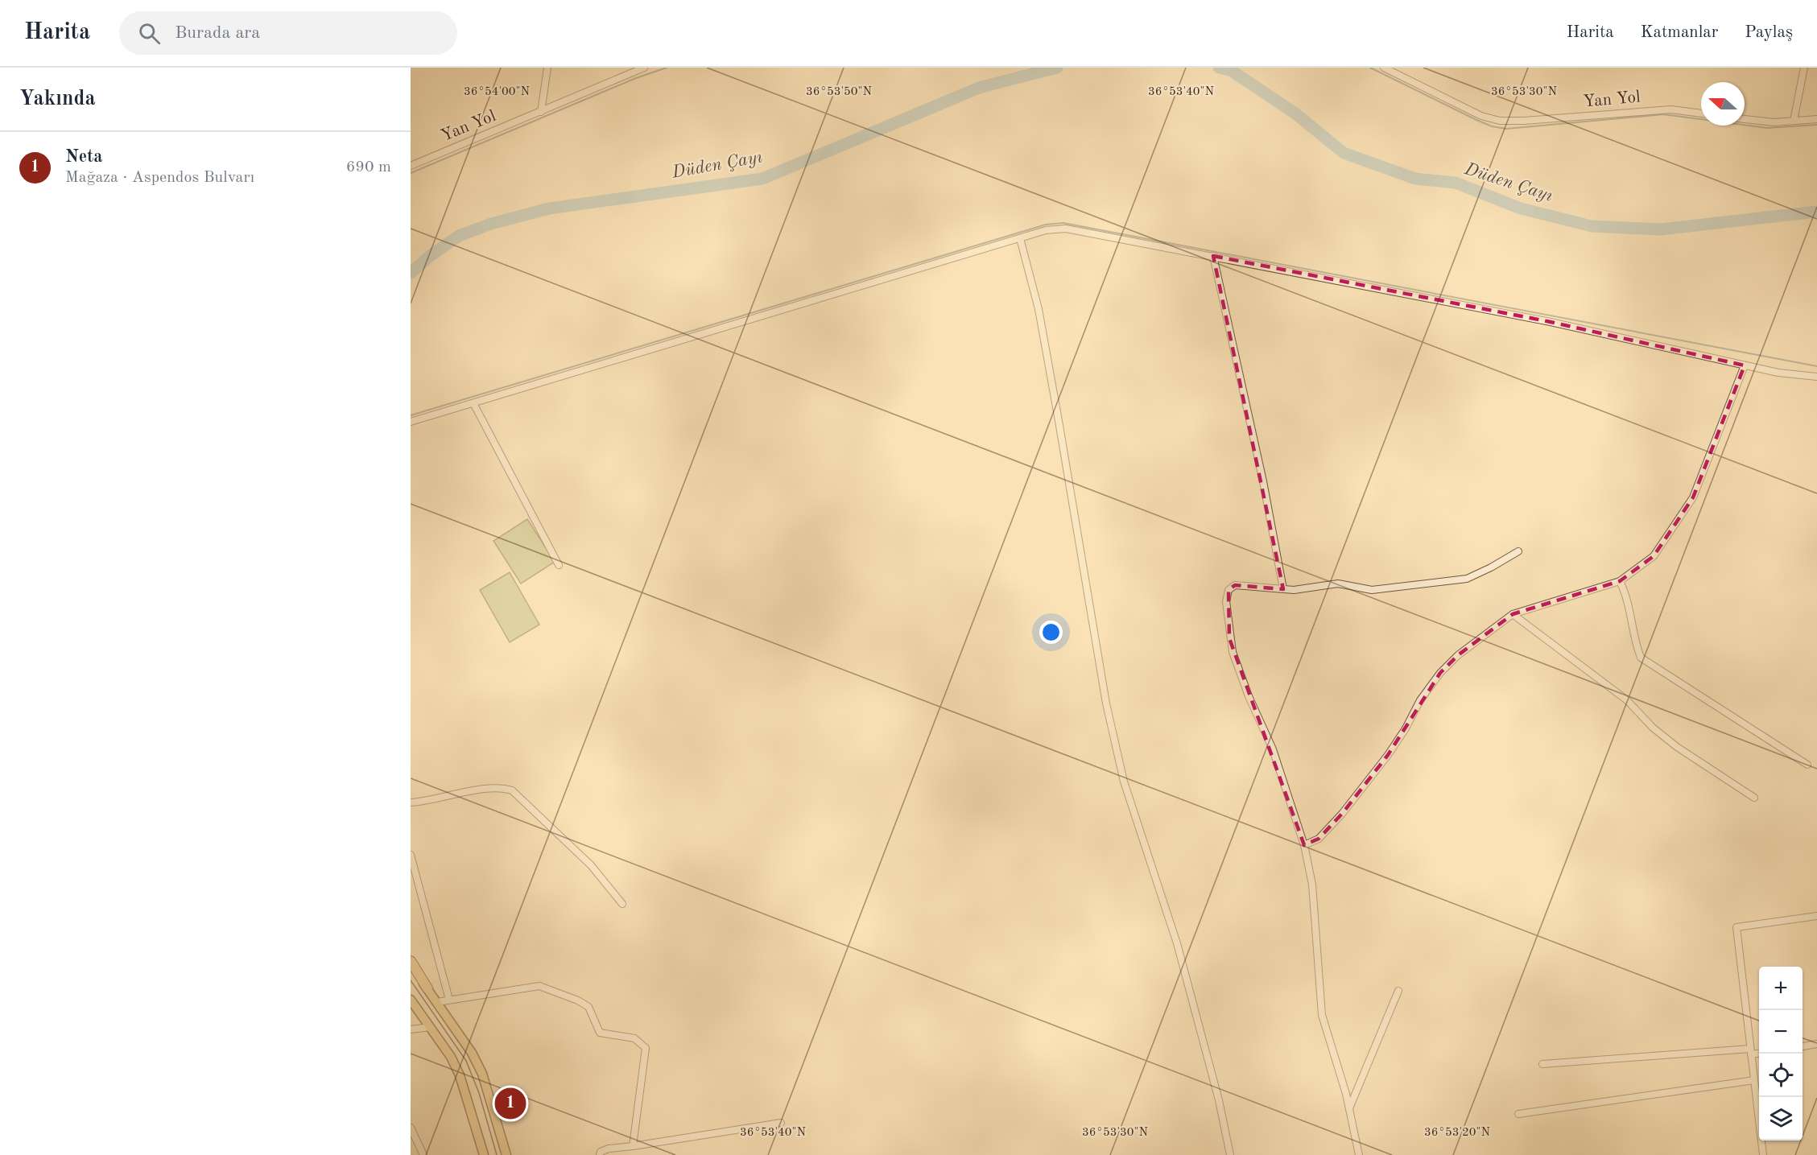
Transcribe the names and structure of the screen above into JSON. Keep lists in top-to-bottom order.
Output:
{
  "streets": {
    "street": ["Yan Yol"]
  },
  "water": ["Düden Çayı"],
  "north": "left",
  "page": {
    "header": "Harita",
    "search": "Burada ara",
    "nav": ["Harita", "Katmanlar", "Paylaş"],
    "heading": "Yakında",
    "list": [
      {
        "mark": "1",
        "name": "Neta",
        "note": "Mağaza · Aspendos Bulvarı",
        "value": "690 m"
      }
    ],
    "map_buttons": ["+", "−"],
    "pins": "1"
  },
  "coordinates": [
    "36°54'00\"N",
    "36°53'50\"N",
    "36°53'40\"N",
    "36°53'30\"N",
    "36°53'20\"N"
  ]
}
